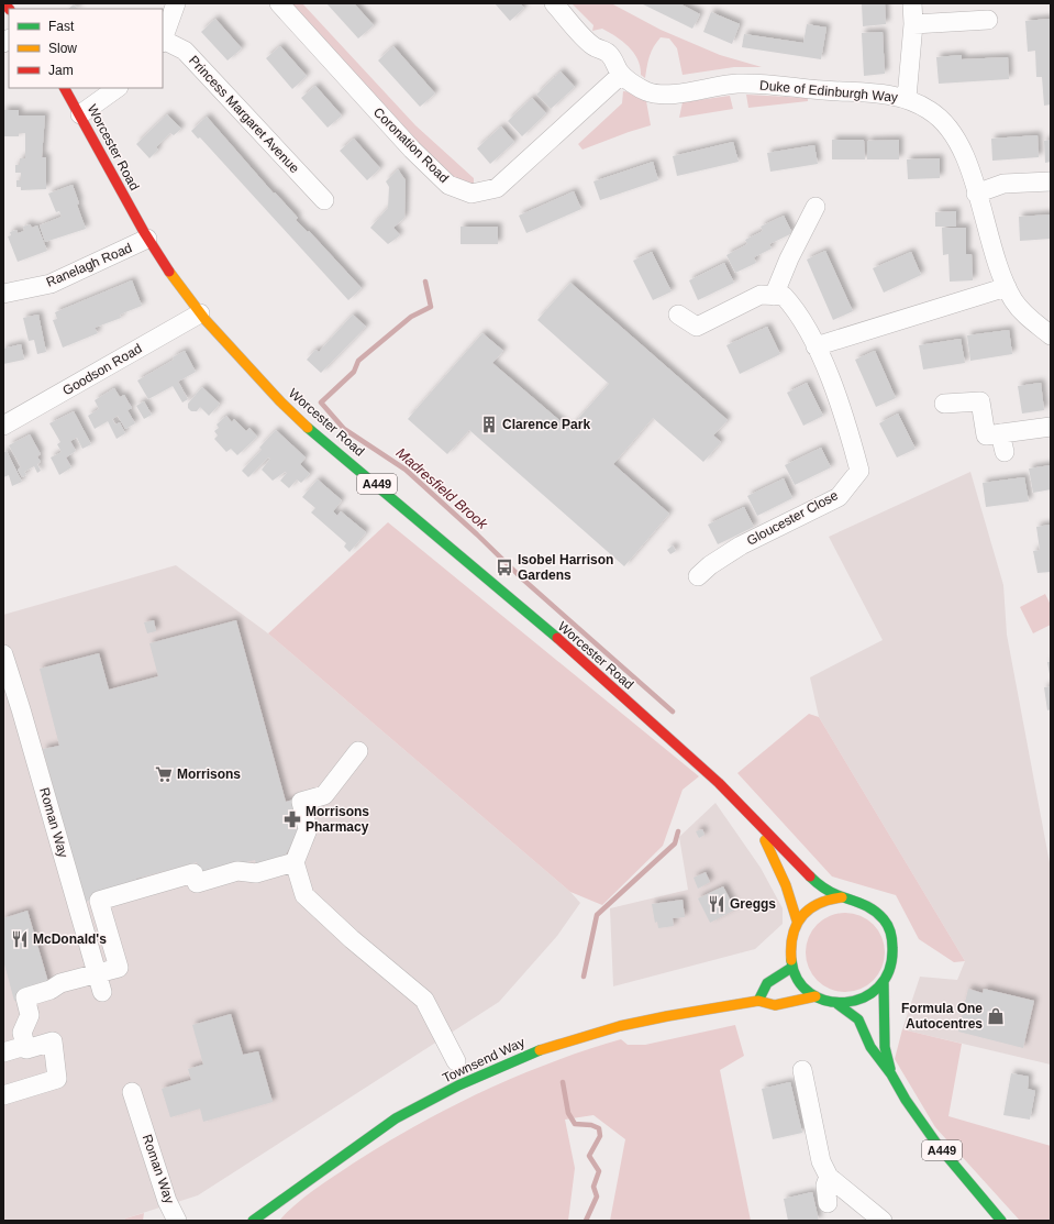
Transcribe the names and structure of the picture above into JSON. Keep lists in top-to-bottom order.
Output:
{
  "streets": {
    "main road": ["Worcester Road", "A449", "Townsend Way"],
    "street": [
      "Duke of Edinburgh Way",
      "Princess Margaret Avenue",
      "Coronation Road",
      "Ranelagh Road",
      "Goodson Road",
      "Gloucester Close",
      "Roman Way"
    ]
  },
  "crossings": [
    ["Duke of Edinburgh Way", "Coronation Road"],
    ["Worcester Road", "Ranelagh Road"],
    ["Worcester Road", "Goodson Road"],
    ["Worcester Road", "A449"],
    ["A449", "Townsend Way"]
  ],
  "water": ["Madresfield Brook"],
  "places": {
    "building": ["Clarence Park"],
    "bus stop": ["Isobel Harrison Gardens"],
    "supermarket": ["Morrisons"],
    "pharmacy": ["Morrisons Pharmacy"],
    "restaurant": ["Greggs", "McDonald's"],
    "shop": ["Formula One Autocentres"]
  },
  "legend": ["Fast", "Slow", "Jam"]
}
